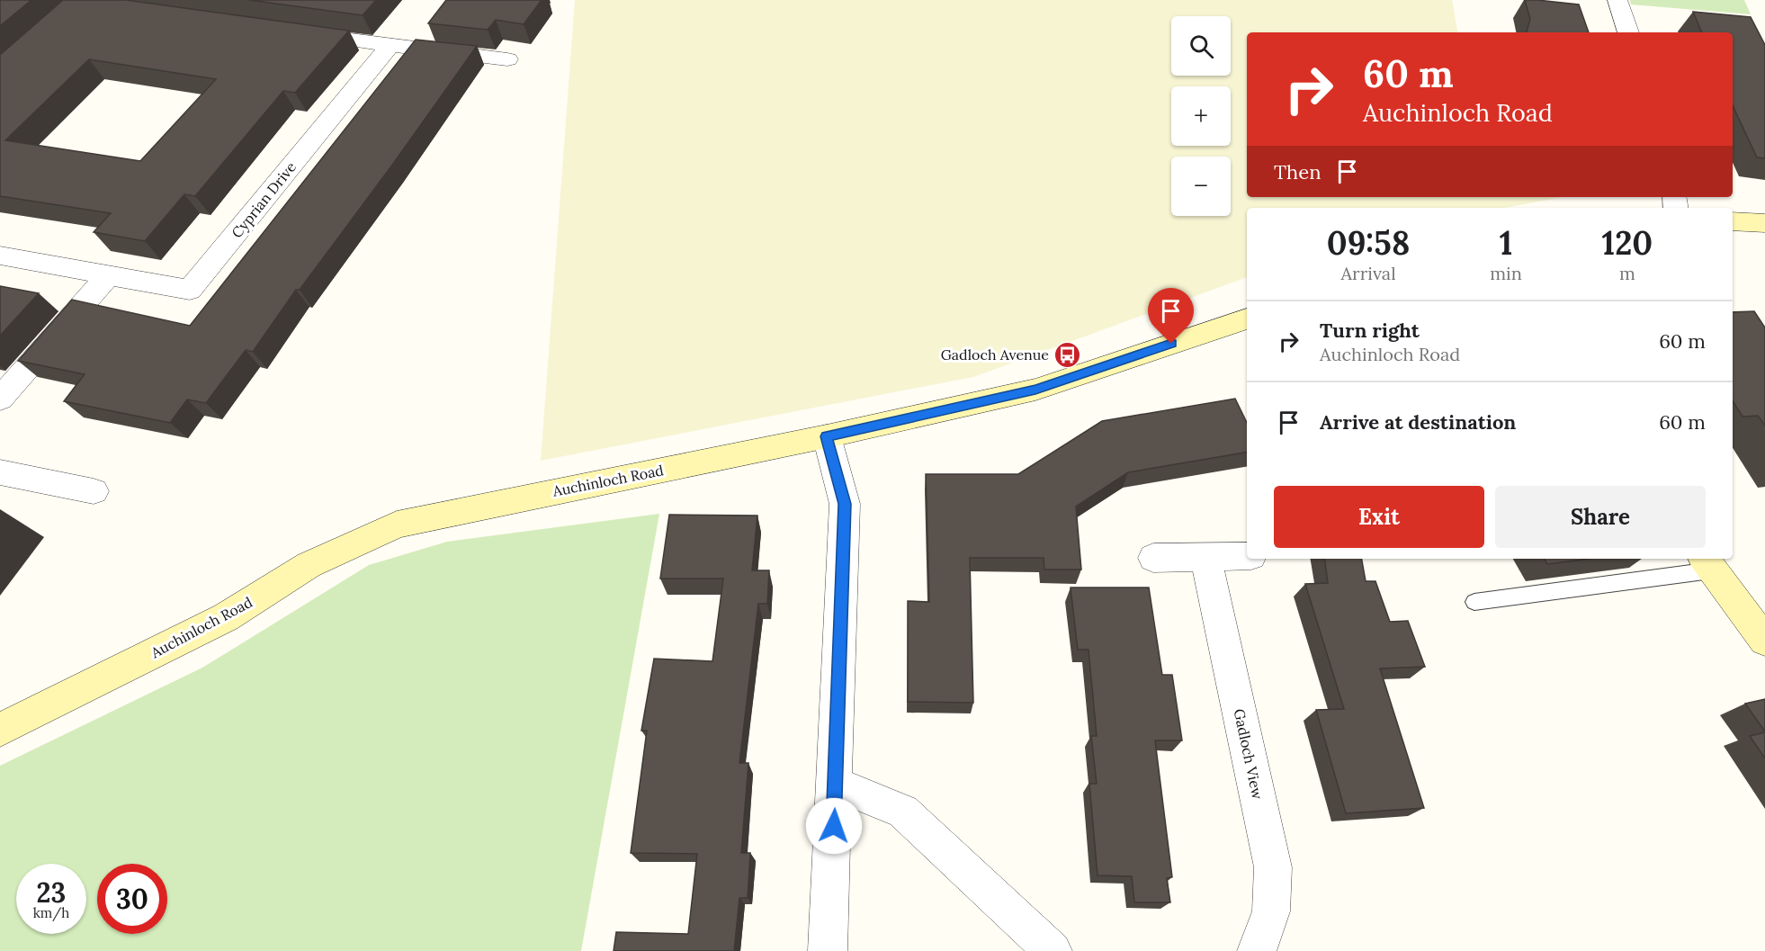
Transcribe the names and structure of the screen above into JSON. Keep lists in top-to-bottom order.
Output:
{
  "streets": {
    "main road": ["Auchinloch Road"],
    "street": ["Cyprian Drive", "Gadloch View"]
  },
  "places": {
    "bus stop": ["Gadloch Avenue"]
  },
  "page": {
    "map_buttons": ["+", "−"],
    "turn": ["60 m", "Auchinloch Road"],
    "then": "Then",
    "eta": [
      "09:58",
      "Arrival",
      "1",
      "min",
      "120",
      "m"
    ],
    "list": [
      {
        "name": "Turn right",
        "note": "Auchinloch Road",
        "value": "60 m"
      },
      {
        "name": "Arrive at destination",
        "value": "60 m"
      }
    ],
    "buttons": ["Exit", "Share"],
    "speed": "23 km/h",
    "limit": "30"
  }
}
